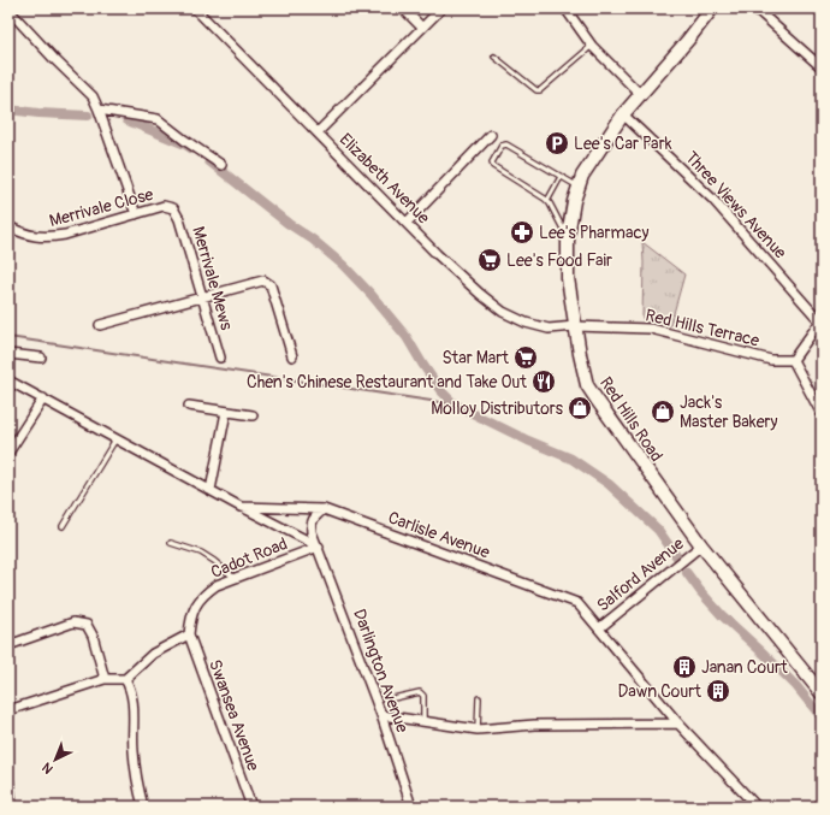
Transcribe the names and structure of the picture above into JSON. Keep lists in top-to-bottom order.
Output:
{
  "streets": {
    "main road": ["Red Hills Road"],
    "street": [
      "Elizabeth Avenue",
      "Three Views Avenue",
      "Merrivale Close",
      "Merrivale Mews",
      "Red Hills Terrace",
      "Carlisle Avenue",
      "Cadot Road",
      "Salford Avenue",
      "Darlington Avenue",
      "Swansea Avenue"
    ]
  },
  "crossings": [
    ["Elizabeth Avenue", "Red Hills Terrace"],
    ["Elizabeth Avenue", "Red Hills Road"],
    ["Three Views Avenue", "Red Hills Road"],
    ["Merrivale Close", "Merrivale Mews"],
    ["Red Hills Terrace", "Red Hills Road"],
    ["Red Hills Road", "Salford Avenue"],
    ["Carlisle Avenue", "Salford Avenue"],
    ["Carlisle Avenue", "Darlington Avenue"],
    ["Cadot Road", "Darlington Avenue"],
    ["Cadot Road", "Swansea Avenue"]
  ],
  "places": {
    "parking": ["Lee's Car Park"],
    "pharmacy": ["Lee's Pharmacy"],
    "supermarket": ["Lee's Food Fair", "Star Mart"],
    "restaurant": ["Chen's Chinese Restaurant and Take Out"],
    "shop": ["Molloy Distributors", "Jack's Master Bakery"],
    "building": ["Janan Court", "Dawn Court"]
  },
  "north": "bottom left"
}
